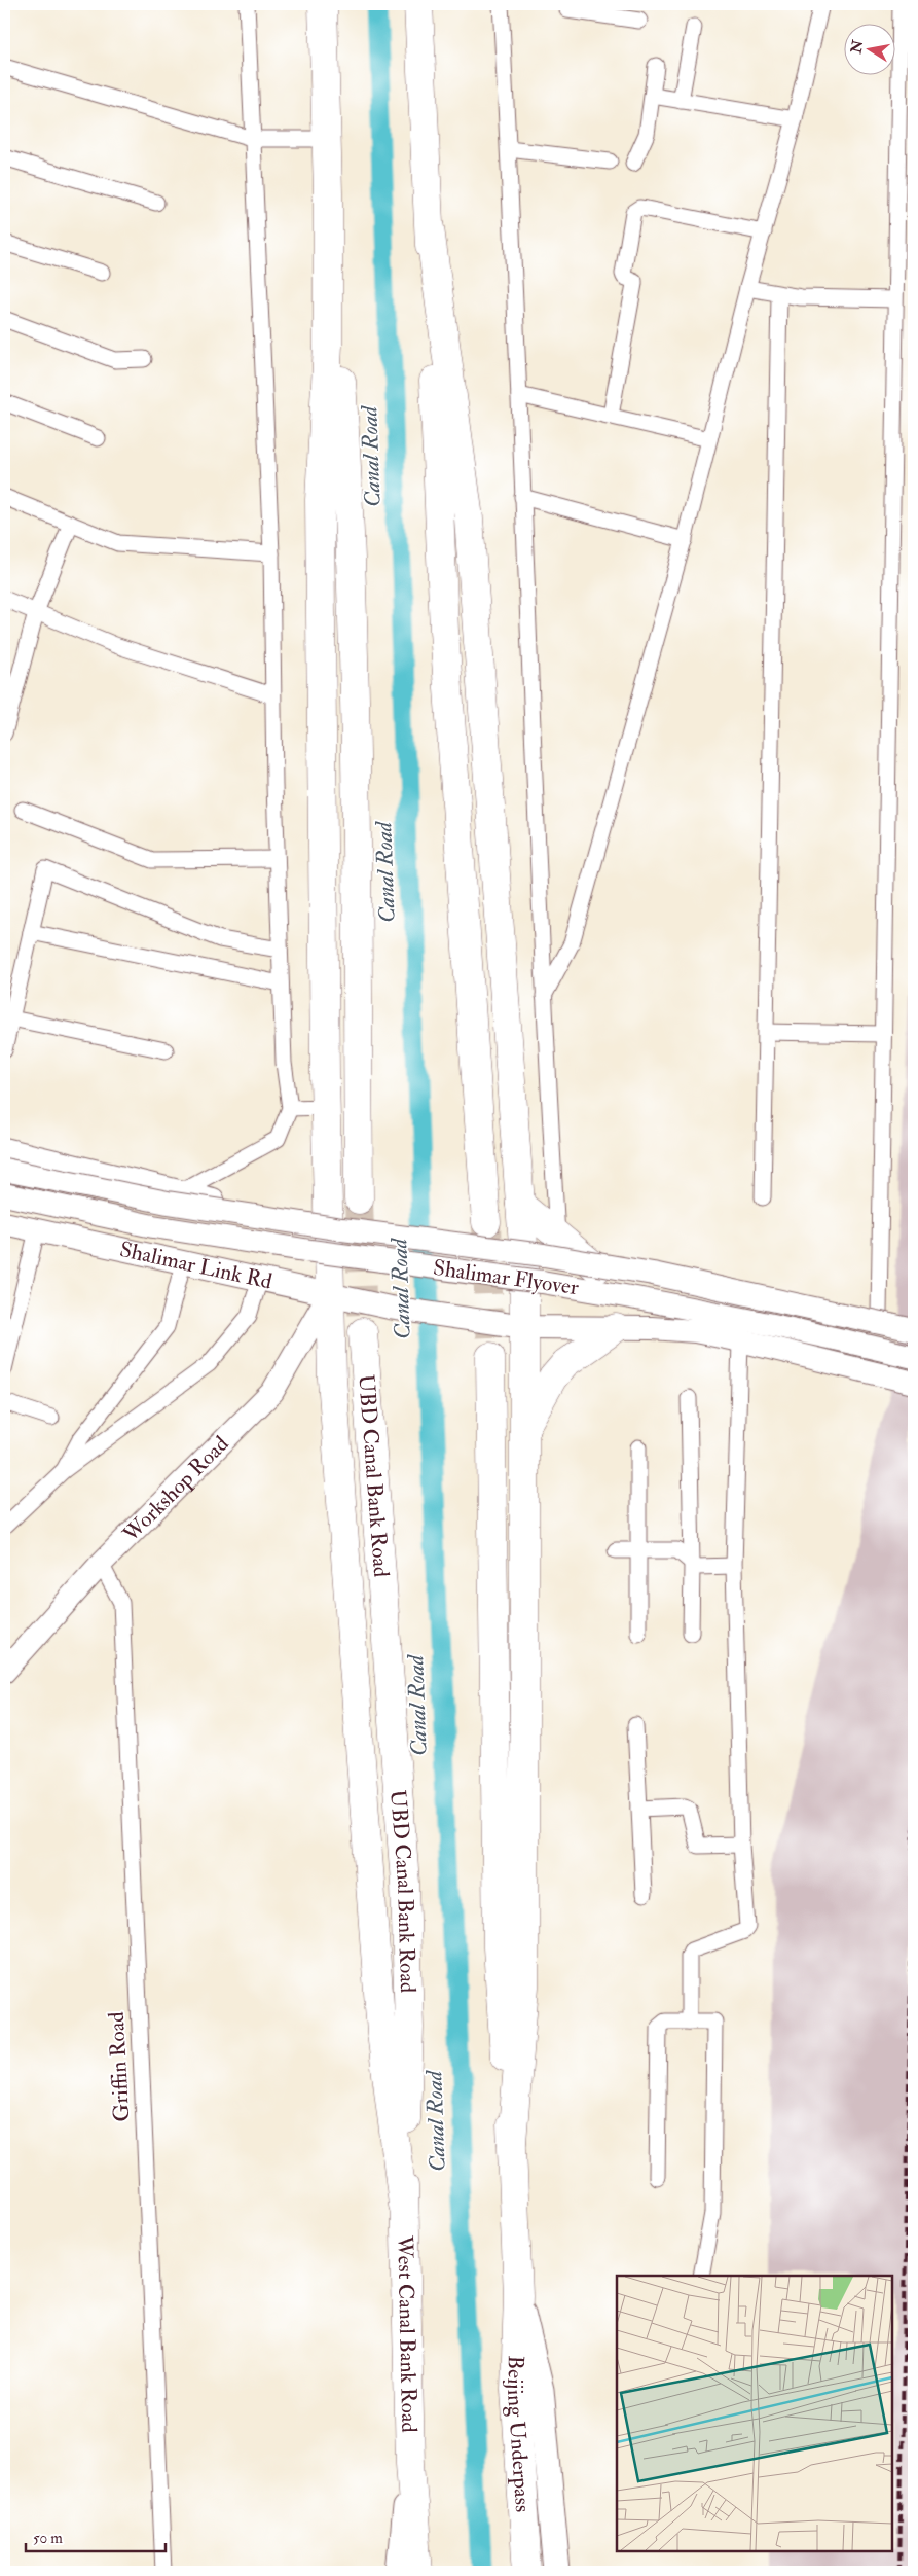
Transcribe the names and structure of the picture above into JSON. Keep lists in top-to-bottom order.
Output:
{
  "streets": {
    "highway": ["UBD Canal Bank Road", "West Canal Bank Road", "Beijing Underpass"],
    "main road": ["Shalimar Link Rd", "Shalimar Flyover", "Workshop Road"],
    "street": ["Griffin Road"]
  },
  "crossings": [
    ["Shalimar Link Rd", "Workshop Road"],
    ["UBD Canal Bank Road", "West Canal Bank Road"],
    ["Workshop Road", "Griffin Road"]
  ],
  "water": ["Canal Road"],
  "scale_bar": "50 m",
  "north": "left"
}
